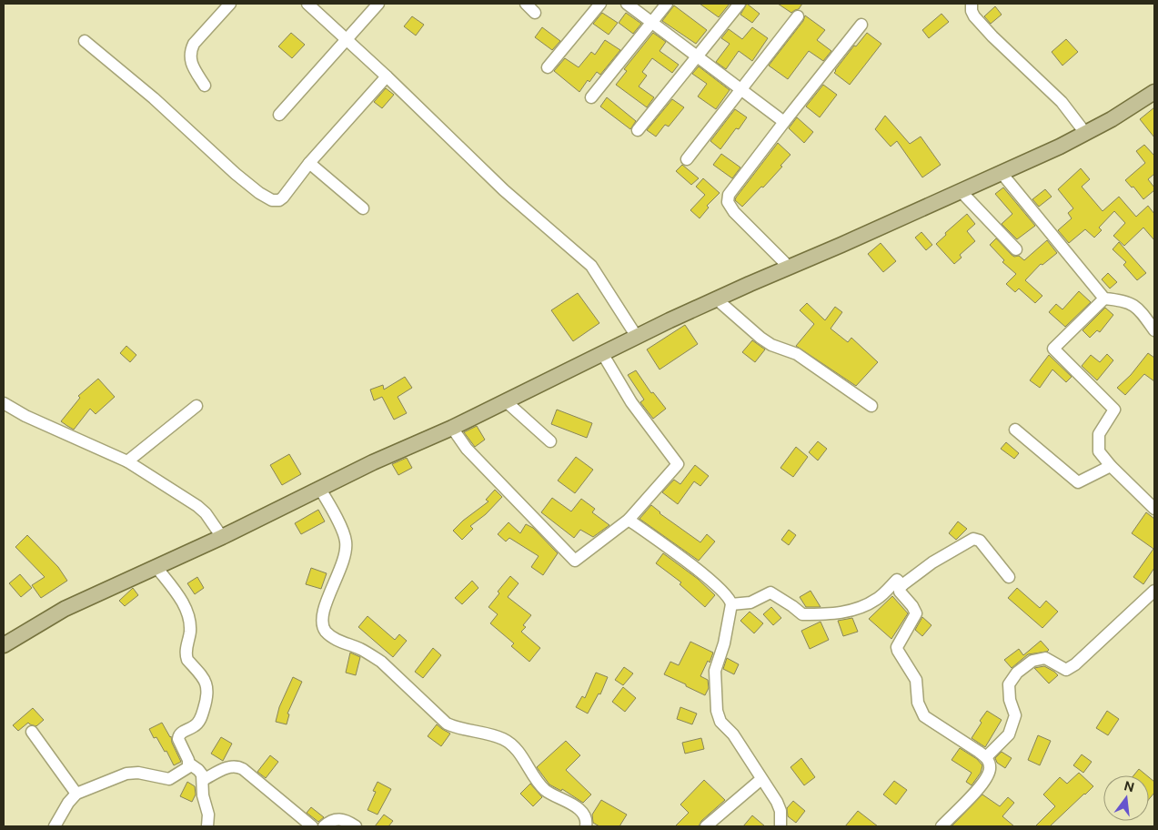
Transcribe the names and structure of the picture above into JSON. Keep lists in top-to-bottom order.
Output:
{
  "north": "top"
}
